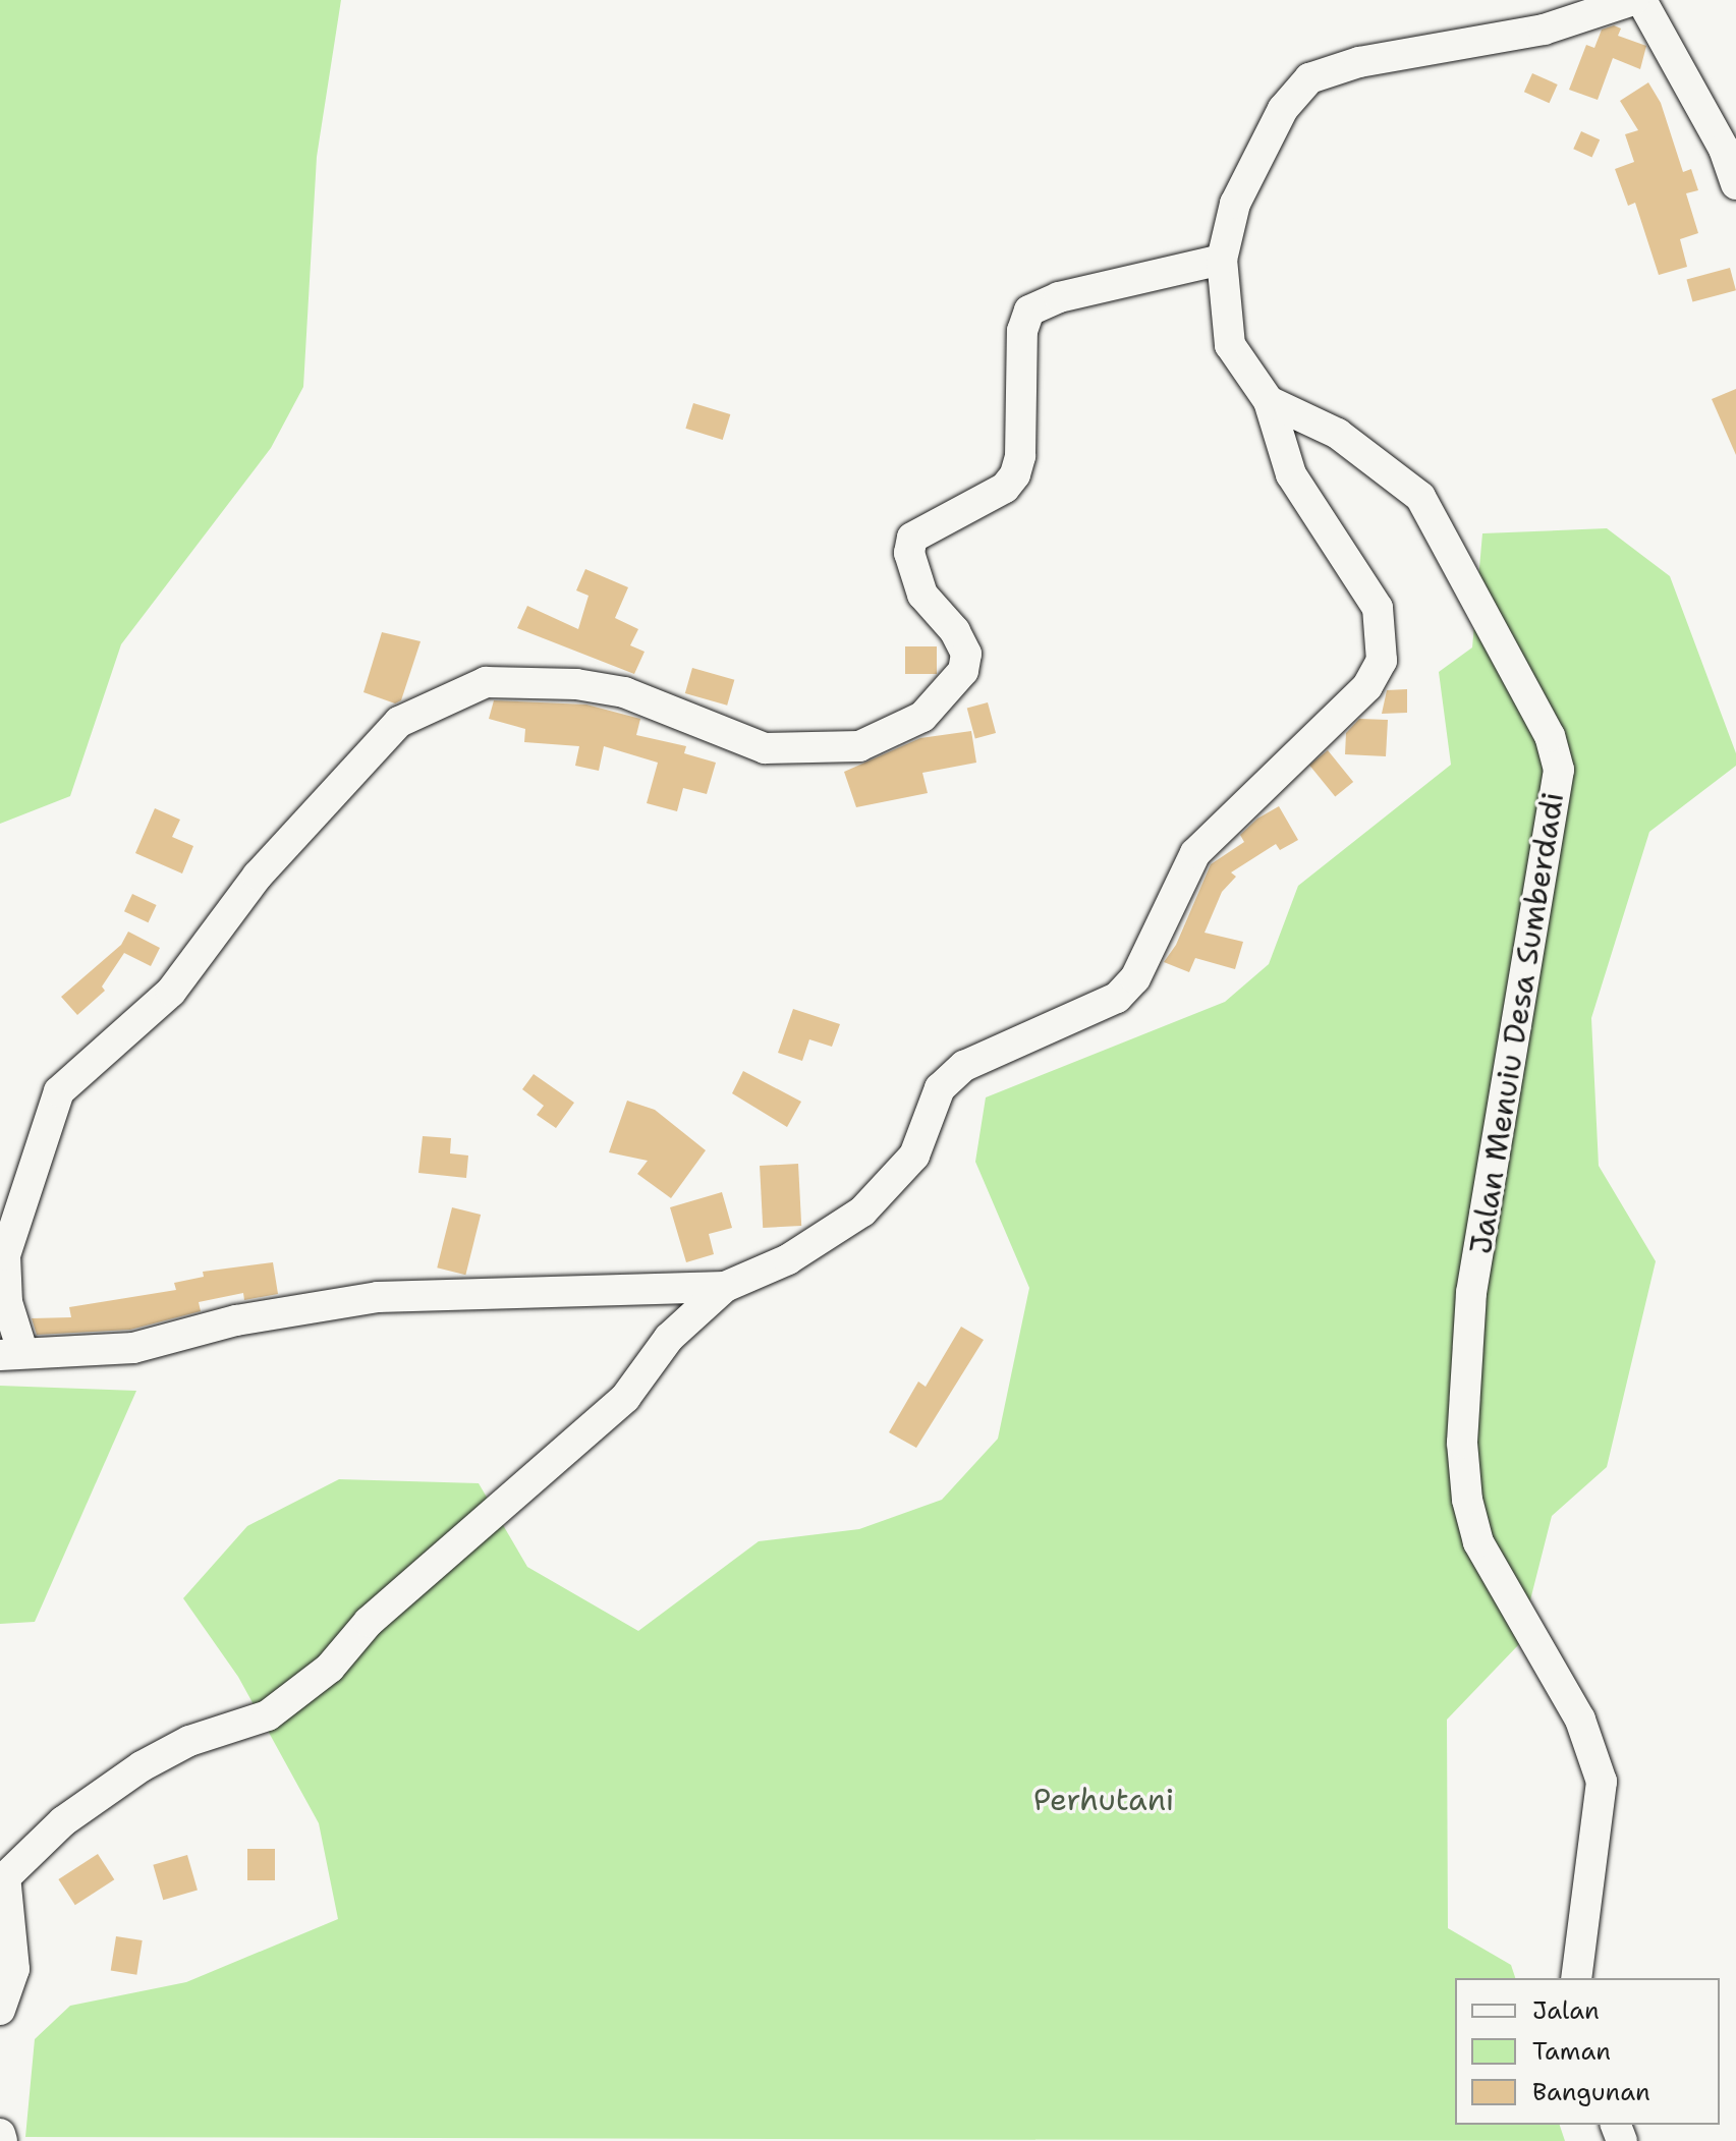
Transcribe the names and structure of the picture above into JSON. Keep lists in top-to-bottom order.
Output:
{
  "streets": {
    "street": ["Jalan Menuiu Desa Sumberdadi"]
  },
  "parks": ["Perhutani"],
  "legend": ["Jalan", "Taman", "Bangunan"]
}
